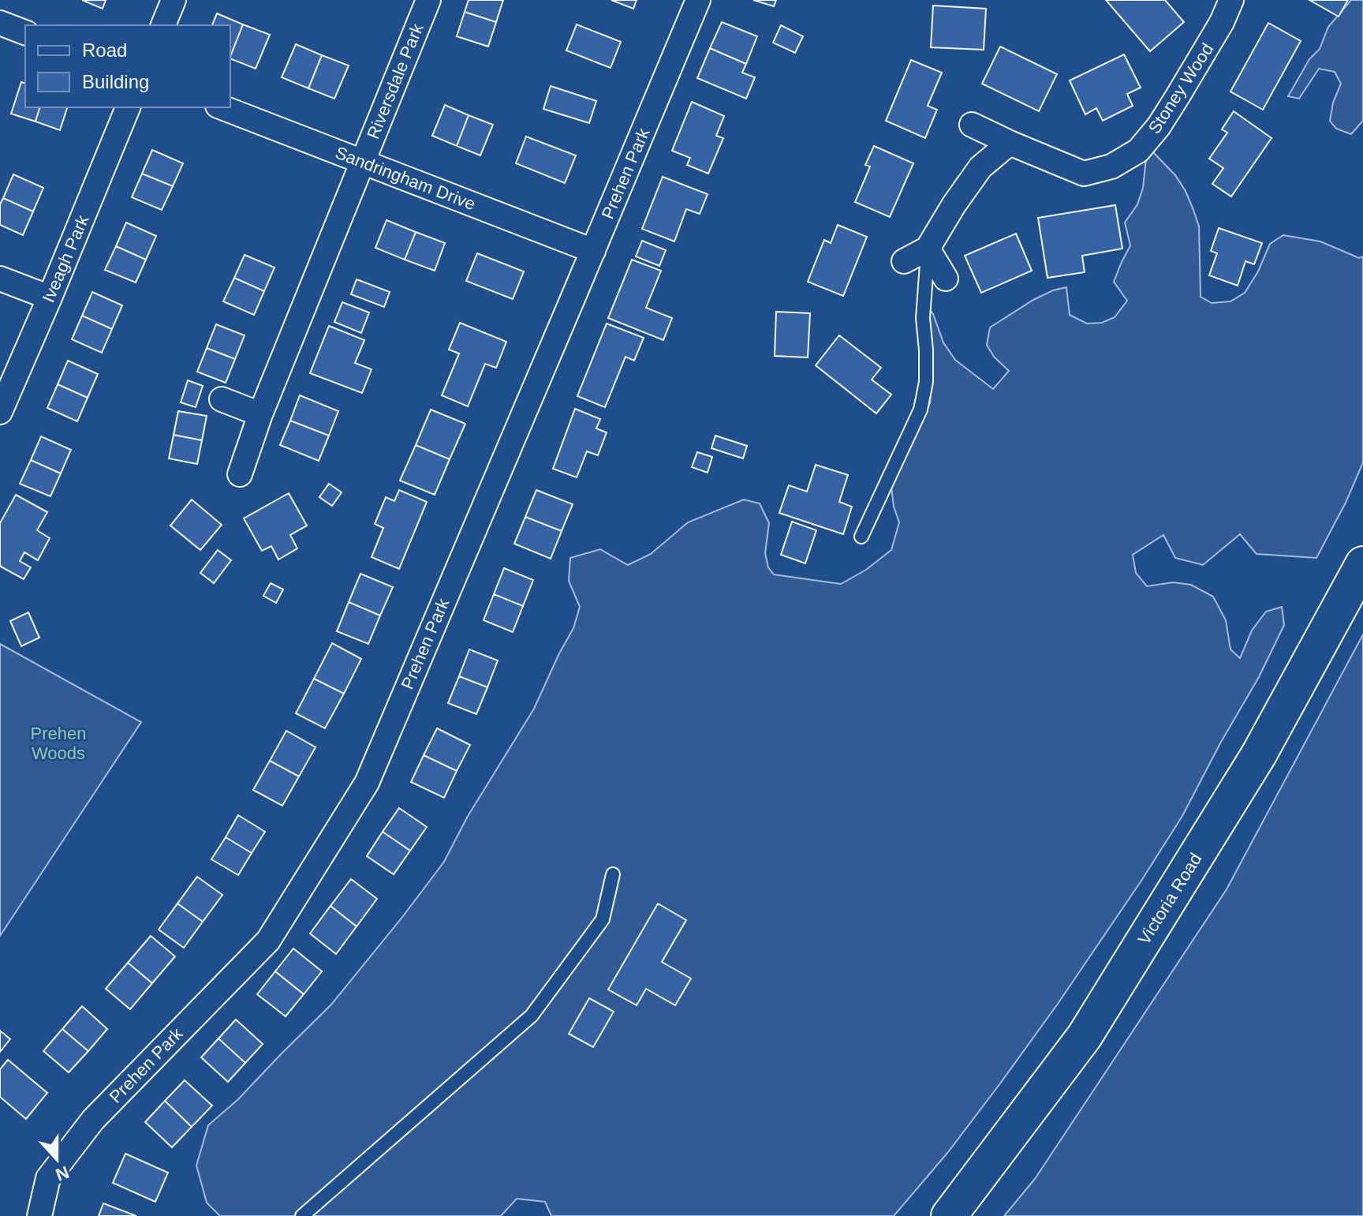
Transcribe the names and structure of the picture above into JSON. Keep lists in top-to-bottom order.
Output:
{
  "streets": {
    "highway": ["Victoria Road"],
    "street": [
      "Riversdale Park",
      "Stoney Wood",
      "Prehen Park",
      "Sandringham Drive",
      "Iveagh Park"
    ]
  },
  "crossings": [
    ["Riversdale Park", "Sandringham Drive"],
    ["Prehen Park", "Sandringham Drive"]
  ],
  "parks": ["Prehen Woods"],
  "legend": ["Road", "Building"],
  "north": "bottom"
}
